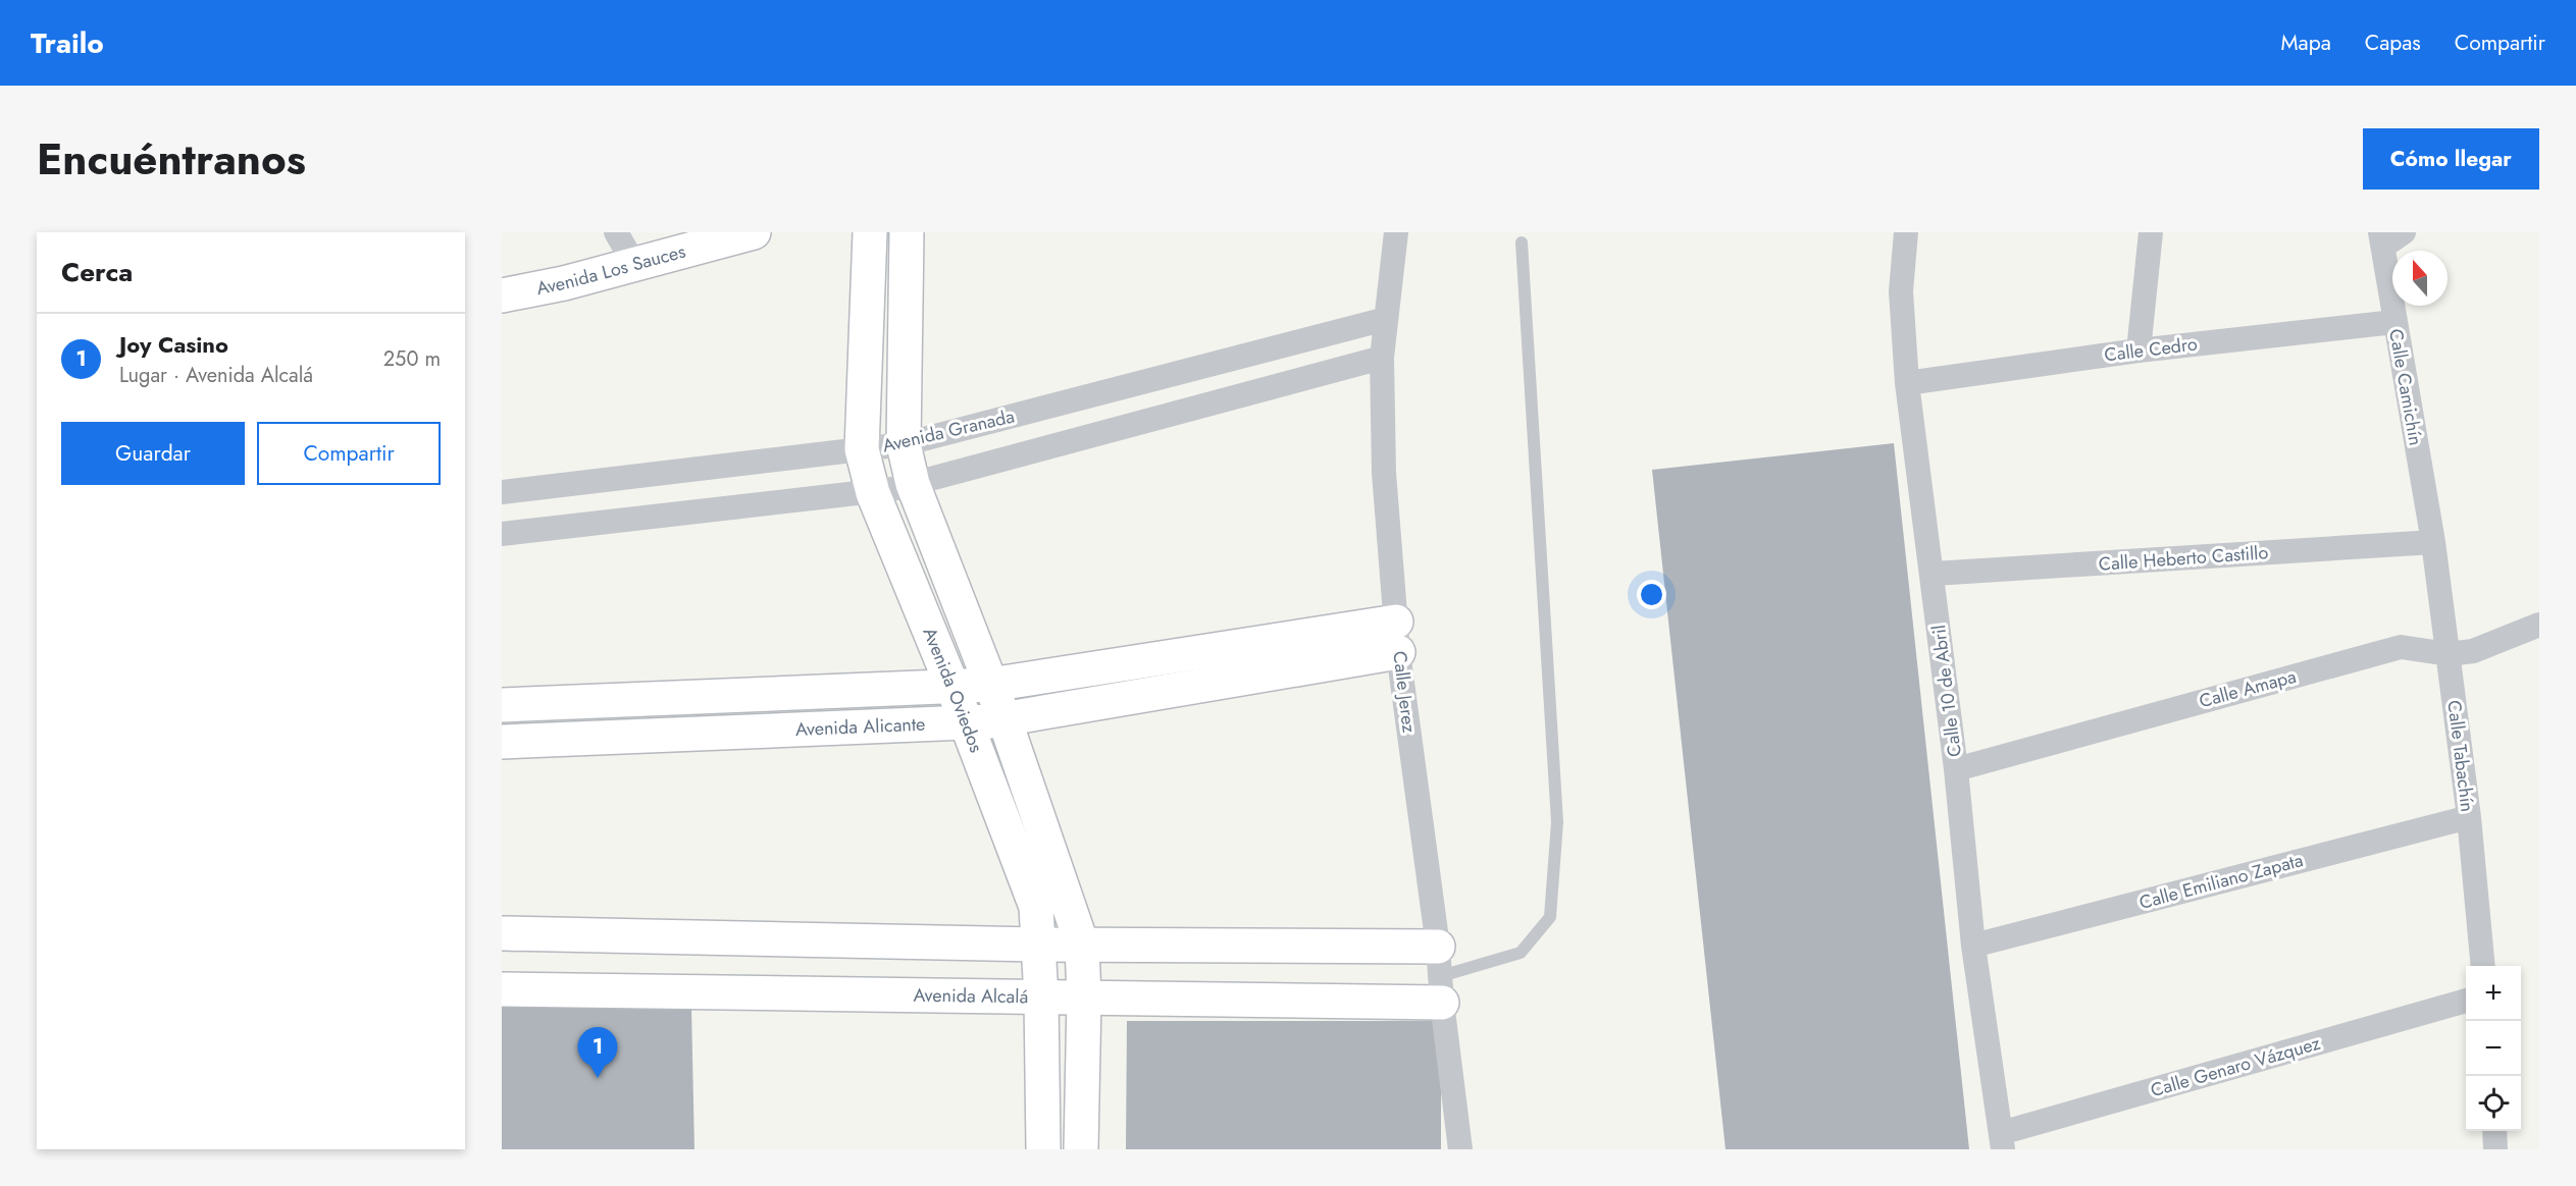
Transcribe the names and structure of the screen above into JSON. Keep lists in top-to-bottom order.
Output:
{
  "streets": {
    "street": [
      "Avenida Los Sauces",
      "Calle Cedro",
      "Calle Camichín",
      "Avenida Granada",
      "Calle Heberto Castillo",
      "Calle Amapa",
      "Avenida Oviedos",
      "Calle 10 de Abril",
      "Calle Jerez",
      "Avenida Alicante",
      "Calle Tabachín",
      "Calle Emiliano Zapata",
      "Avenida Alcalá",
      "Calle Genaro Vázquez"
    ]
  },
  "crossings": [
    ["Calle Cedro", "Calle Camichín"],
    ["Calle Cedro", "Calle 10 de Abril"],
    ["Calle Camichín", "Calle Heberto Castillo"],
    ["Calle Camichín", "Calle Tabachín"],
    ["Avenida Granada", "Avenida Oviedos"],
    ["Avenida Granada", "Calle Jerez"],
    ["Calle Heberto Castillo", "Calle 10 de Abril"],
    ["Calle Heberto Castillo", "Calle Tabachín"],
    ["Calle Amapa", "Calle 10 de Abril"],
    ["Calle Amapa", "Calle Tabachín"],
    ["Avenida Oviedos", "Avenida Alicante"],
    ["Avenida Oviedos", "Avenida Alcalá"],
    ["Calle 10 de Abril", "Calle Emiliano Zapata"],
    ["Calle 10 de Abril", "Calle Genaro Vázquez"],
    ["Calle Jerez", "Avenida Alicante"],
    ["Calle Jerez", "Avenida Alcalá"],
    ["Calle Tabachín", "Calle Emiliano Zapata"]
  ],
  "north": "top",
  "page": {
    "header": "Trailo",
    "nav": ["Mapa", "Capas", "Compartir"],
    "title": "Encuéntranos",
    "buttons": [
      "Cómo llegar",
      ["Guardar", "Compartir"]
    ],
    "heading": "Cerca",
    "list": [
      {
        "mark": "1",
        "name": "Joy Casino",
        "note": "Lugar · Avenida Alcalá",
        "value": "250 m"
      }
    ],
    "map_buttons": ["+", "−"],
    "pins": "1"
  }
}
